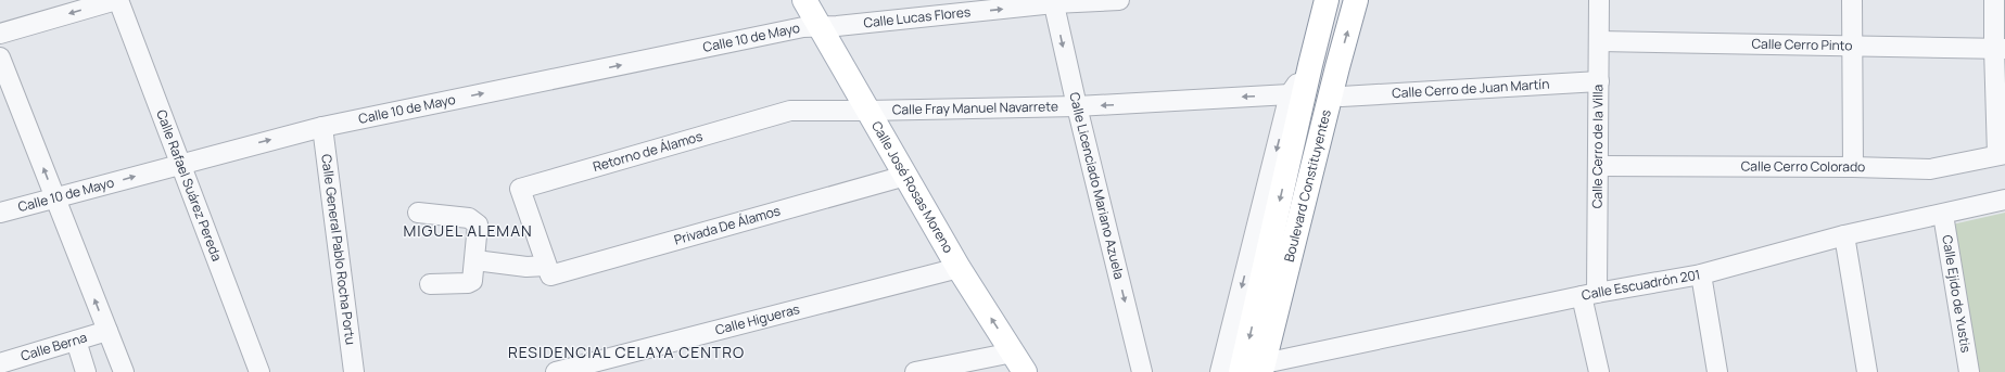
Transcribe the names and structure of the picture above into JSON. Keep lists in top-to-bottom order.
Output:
{
  "streets": {
    "main road": ["Boulevard Constituyentes", "Calle José Rosas Moreno"],
    "street": [
      "Calle Lucas Flores",
      "Calle 10 de Mayo",
      "Calle Cerro Pinto",
      "Calle Cerro de Juan Martín",
      "Calle Fray Manuel Navarrete",
      "Calle Cerro de la Villa",
      "Retorno de Álamos",
      "Calle Cerro Colorado",
      "Calle Rafael Suárez Pereda",
      "Calle Licenciado Mariano Azuela",
      "Privada De Álamos",
      "Calle General Pablo Rocha Portu",
      "Calle Escuadrón 201",
      "Calle Ejido de Yustis",
      "Calle Higueras",
      "Calle Berna"
    ]
  },
  "crossings": [
    ["Calle Lucas Flores", "Calle 10 de Mayo"],
    ["Calle Lucas Flores", "Calle Licenciado Mariano Azuela"],
    ["Calle Lucas Flores", "Calle José Rosas Moreno"],
    ["Calle 10 de Mayo", "Calle Rafael Suárez Pereda"],
    ["Calle 10 de Mayo", "Calle José Rosas Moreno"],
    ["Calle 10 de Mayo", "Calle General Pablo Rocha Portu"],
    ["Calle Cerro Pinto", "Calle Cerro de la Villa"],
    ["Calle Cerro de Juan Martín", "Calle Cerro de la Villa"],
    ["Calle Fray Manuel Navarrete", "Retorno de Álamos"],
    ["Calle Fray Manuel Navarrete", "Calle Licenciado Mariano Azuela"],
    ["Calle Fray Manuel Navarrete", "Calle José Rosas Moreno"],
    ["Calle Cerro de la Villa", "Calle Cerro Colorado"],
    ["Calle Cerro de la Villa", "Calle Escuadrón 201"],
    ["Retorno de Álamos", "Calle José Rosas Moreno"],
    ["Retorno de Álamos", "Privada De Álamos"],
    ["Boulevard Constituyentes", "Calle Escuadrón 201"],
    ["Calle José Rosas Moreno", "Privada De Álamos"],
    ["Calle José Rosas Moreno", "Calle Higueras"],
    ["Calle Escuadrón 201", "Calle Ejido de Yustis"]
  ],
  "one_way": [
    "Calle Lucas Flores",
    "Calle 10 de Mayo",
    "Calle Fray Manuel Navarrete",
    "Calle Licenciado Mariano Azuela"
  ],
  "districts": ["MIGUEL ALEMAN", "RESIDENCIAL CELAYA CENTRO"]
}
